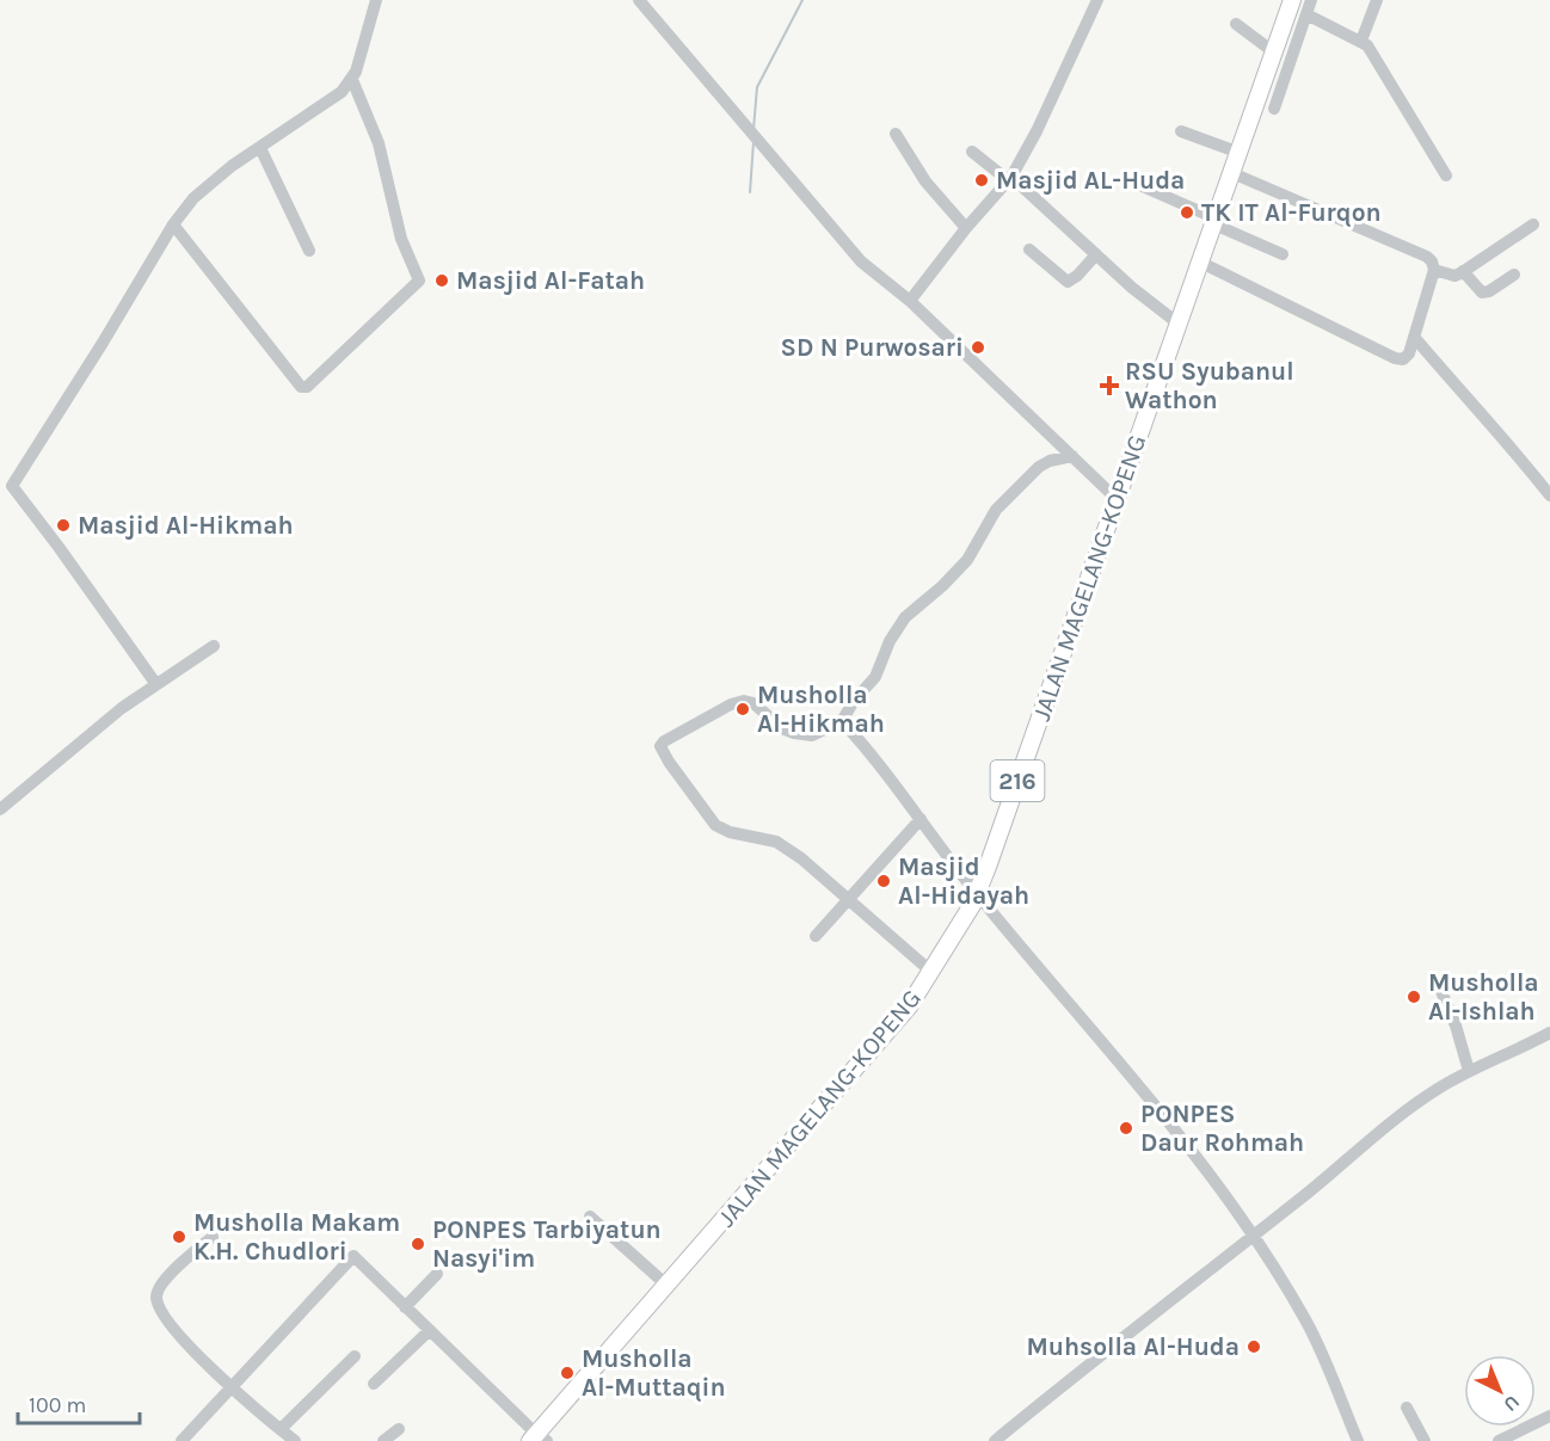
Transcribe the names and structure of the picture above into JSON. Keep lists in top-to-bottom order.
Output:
{
  "streets": {
    "main road": ["JALAN MAGELANG-KOPENG", "216"]
  },
  "places": {
    "other": [
      "Masjid AL-Huda",
      "TK IT Al-Furqon",
      "Masjid Al-Fatah",
      "SD N Purwosari",
      "Masjid Al-Hikmah",
      "Musholla Al-Hikmah",
      "Masjid Al-Hidayah",
      "Musholla Al-Ishlah",
      "PONPES Daur Rohmah",
      "Musholla Makam K.H. Chudlori",
      "PONPES Tarbiyatun Nasyi'im",
      "Muhsolla Al-Huda",
      "Musholla Al-Muttaqin"
    ],
    "health": ["RSU Syubanul Wathon"]
  },
  "scale_bar": "100 m",
  "north": "bottom right"
}
